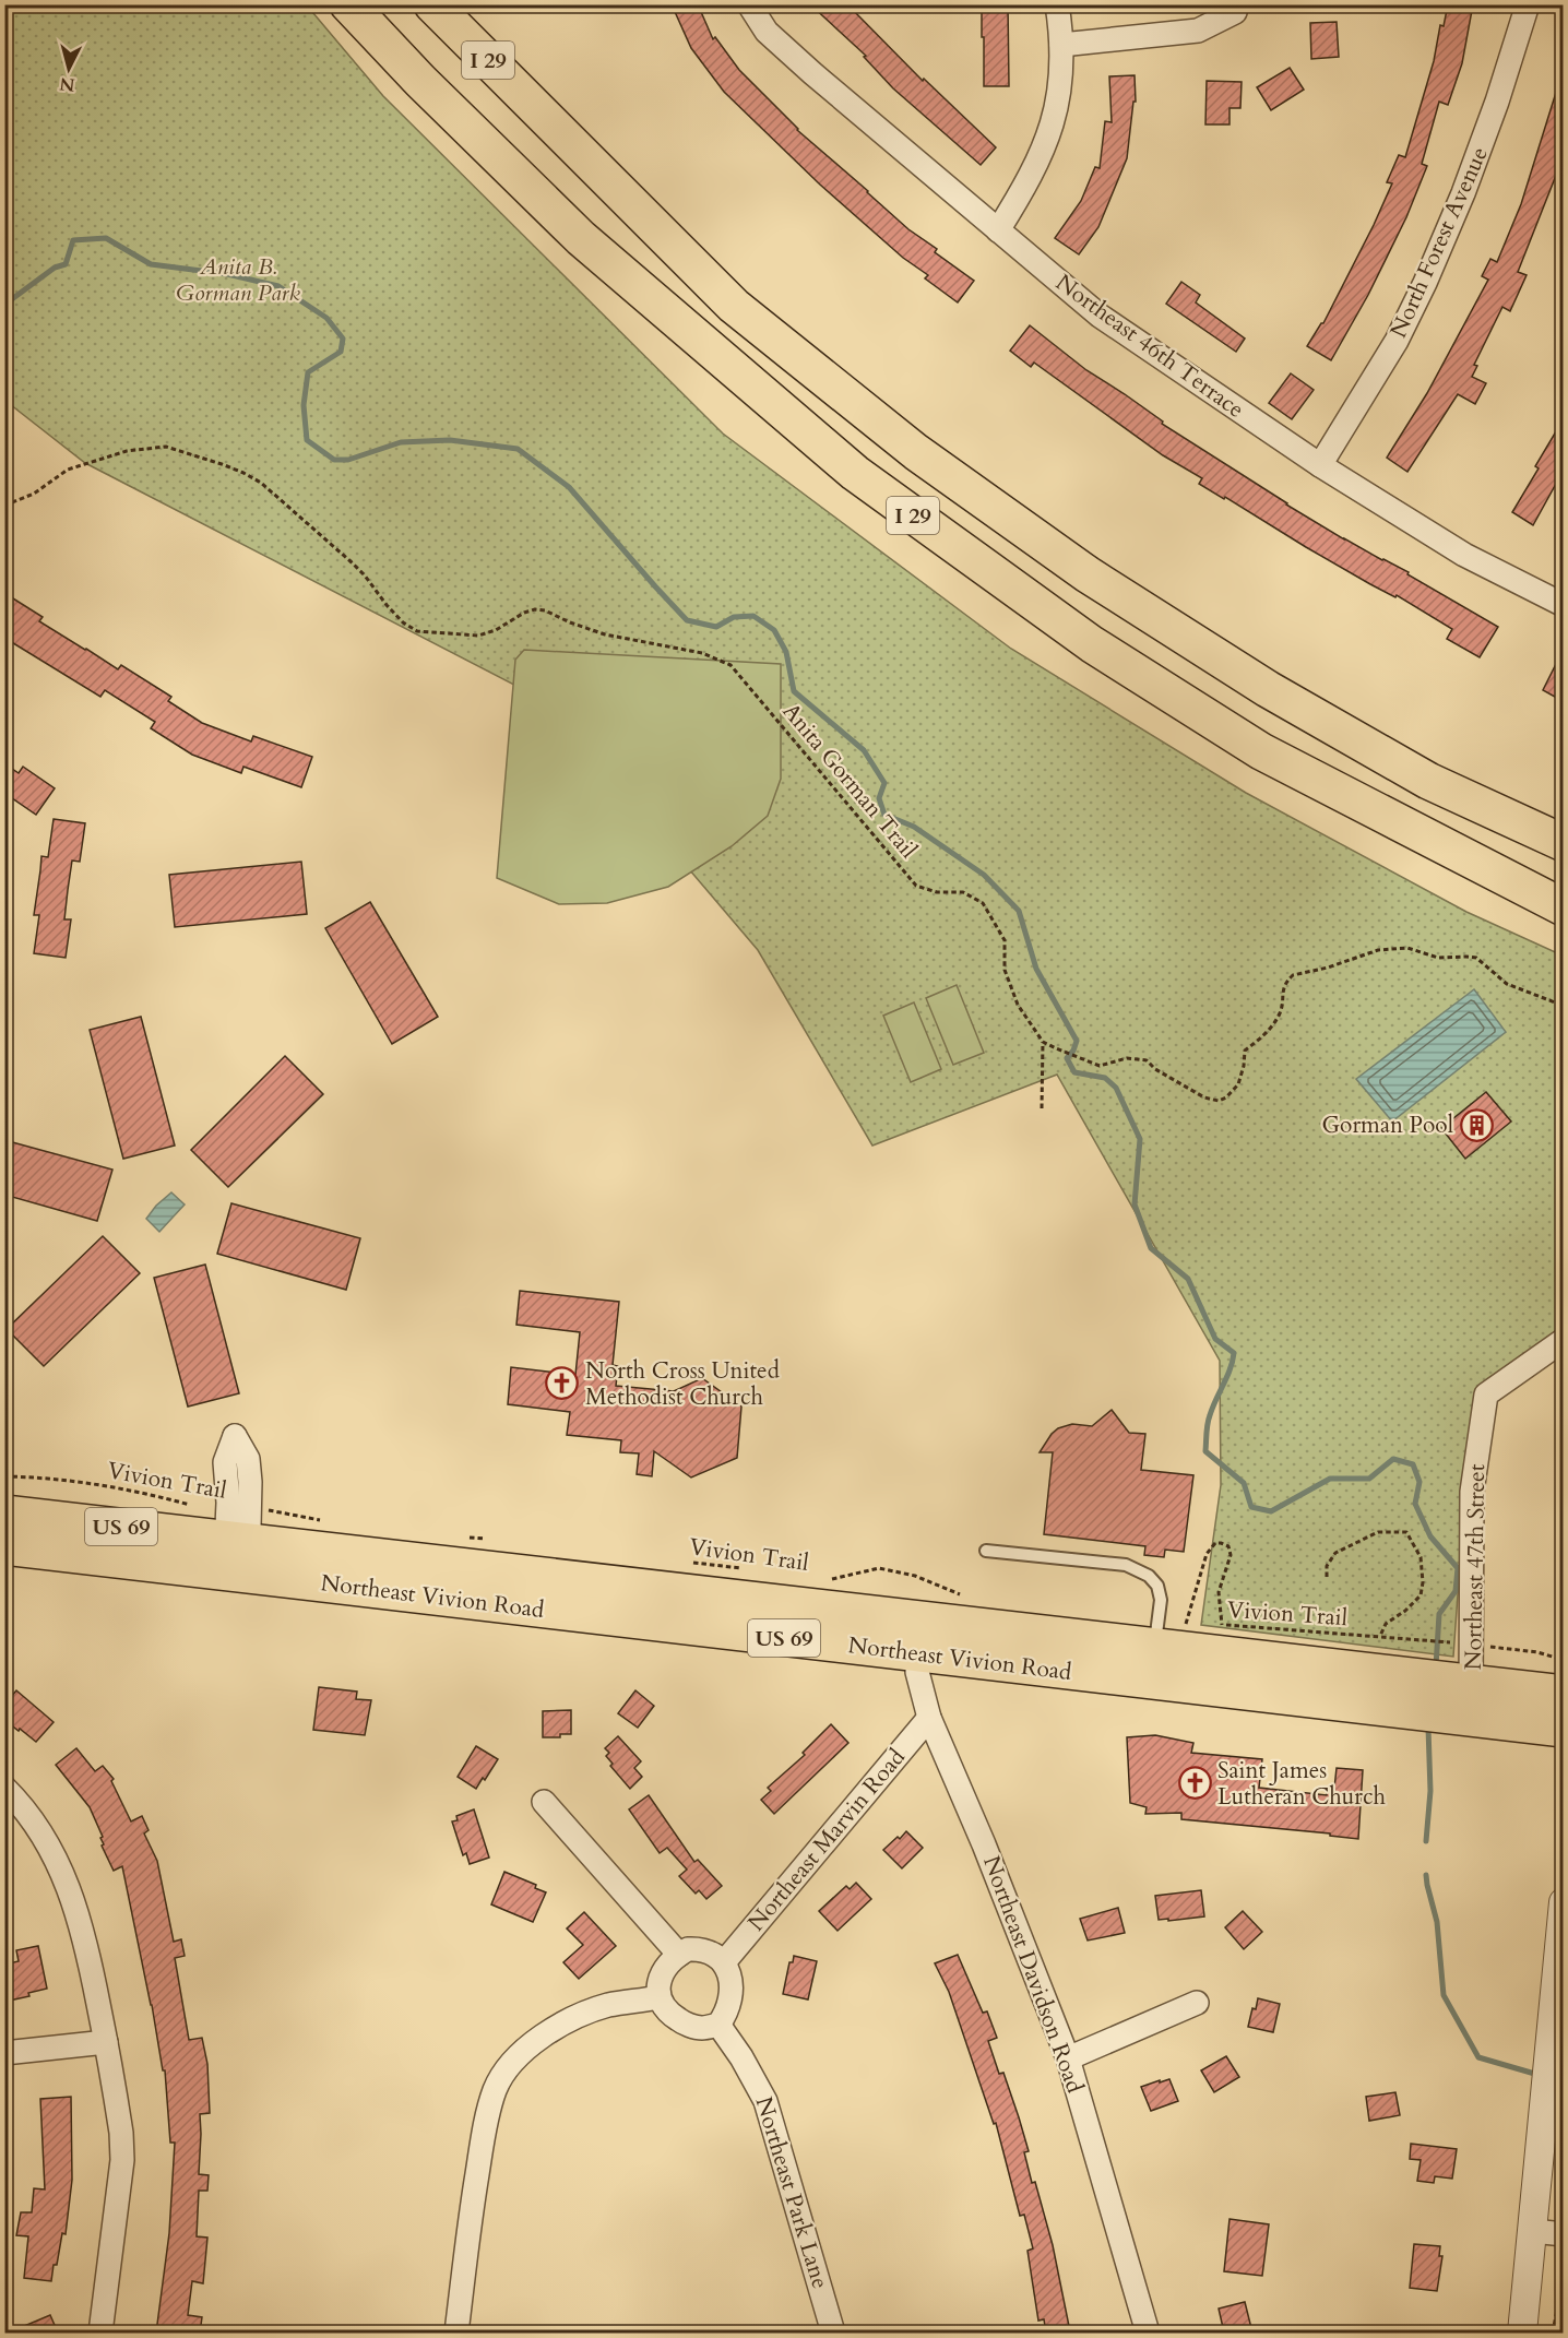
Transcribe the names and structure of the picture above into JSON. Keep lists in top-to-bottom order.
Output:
{
  "streets": {
    "main road": ["I 29", "US 69", "Northeast Vivion Road"],
    "street": [
      "North Forest Avenue",
      "Northeast 46th Terrace",
      "Northeast 47th Street",
      "Northeast Marvin Road",
      "Northeast Davidson Road",
      "Northeast Park Lane"
    ],
    "path": ["Anita Gorman Trail", "Vivion Trail"]
  },
  "crossings": [
    ["North Forest Avenue", "Northeast 46th Terrace"],
    ["Vivion Trail", "Northeast 47th Street"],
    ["Vivion Trail", "Northeast Vivion Road"],
    ["Northeast 47th Street", "Northeast Vivion Road"],
    ["Northeast Vivion Road", "Northeast Davidson Road"],
    ["Northeast Marvin Road", "Northeast Davidson Road"],
    ["Northeast Marvin Road", "Northeast Park Lane"]
  ],
  "parks": ["Anita B. Gorman Park"],
  "places": {
    "building": ["Gorman Pool"],
    "church": ["North Cross United Methodist Church", "Saint James Lutheran Church"]
  },
  "north": "bottom"
}
